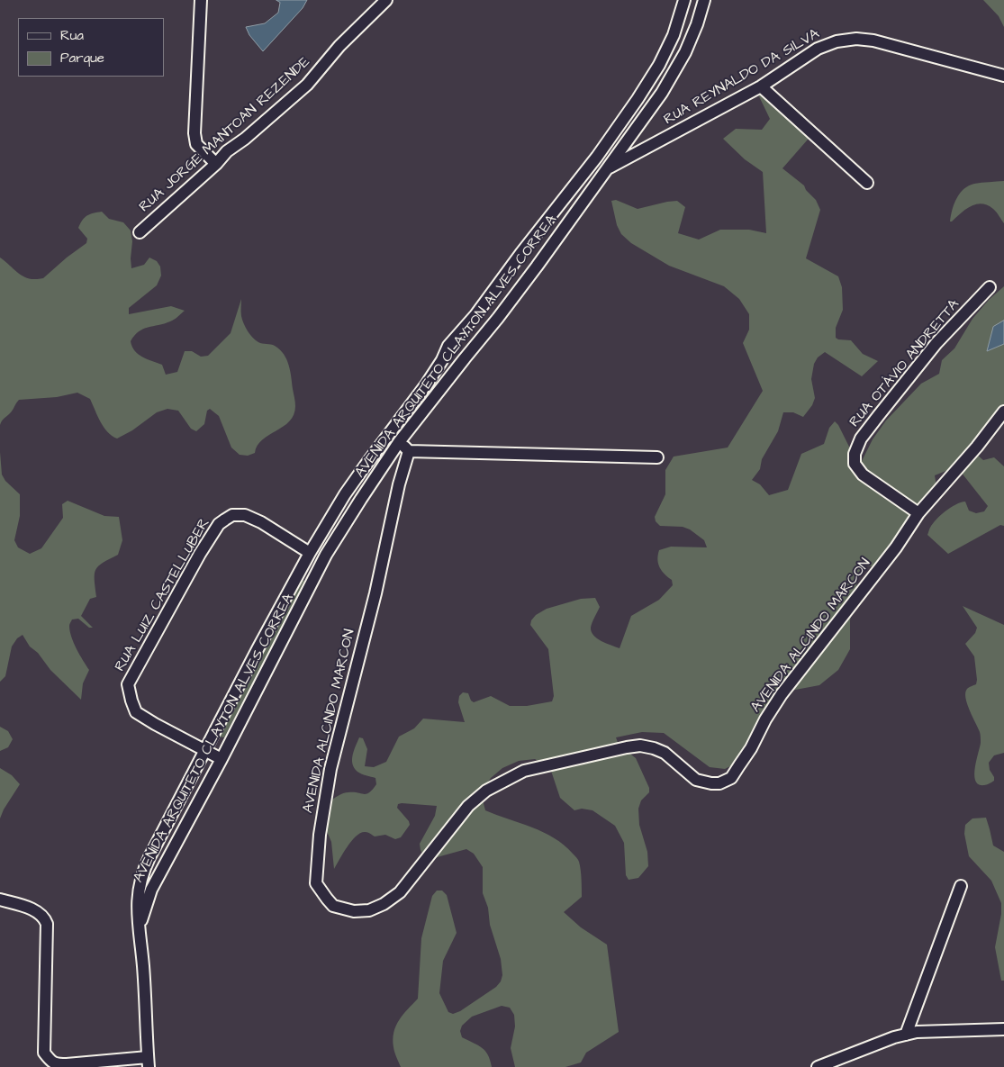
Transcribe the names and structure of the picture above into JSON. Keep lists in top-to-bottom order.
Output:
{
  "streets": {
    "street": [
      "RUA REYNALDO DA SILVA",
      "RUA JORGE MANTOAN REZENDE",
      "AVENIDA ARQUITETO CLAYTON ALVES CORREA",
      "RUA OTÁVIO ANDRETTA",
      "RUA LUIZ CASTELLUBER",
      "AVENIDA ALCINDO MARCON"
    ]
  },
  "crossings": [
    ["RUA REYNALDO DA SILVA", "AVENIDA ARQUITETO CLAYTON ALVES CORREA"],
    ["AVENIDA ARQUITETO CLAYTON ALVES CORREA", "RUA LUIZ CASTELLUBER"],
    ["RUA OTÁVIO ANDRETTA", "AVENIDA ALCINDO MARCON"]
  ],
  "legend": ["Rua", "Parque"]
}
